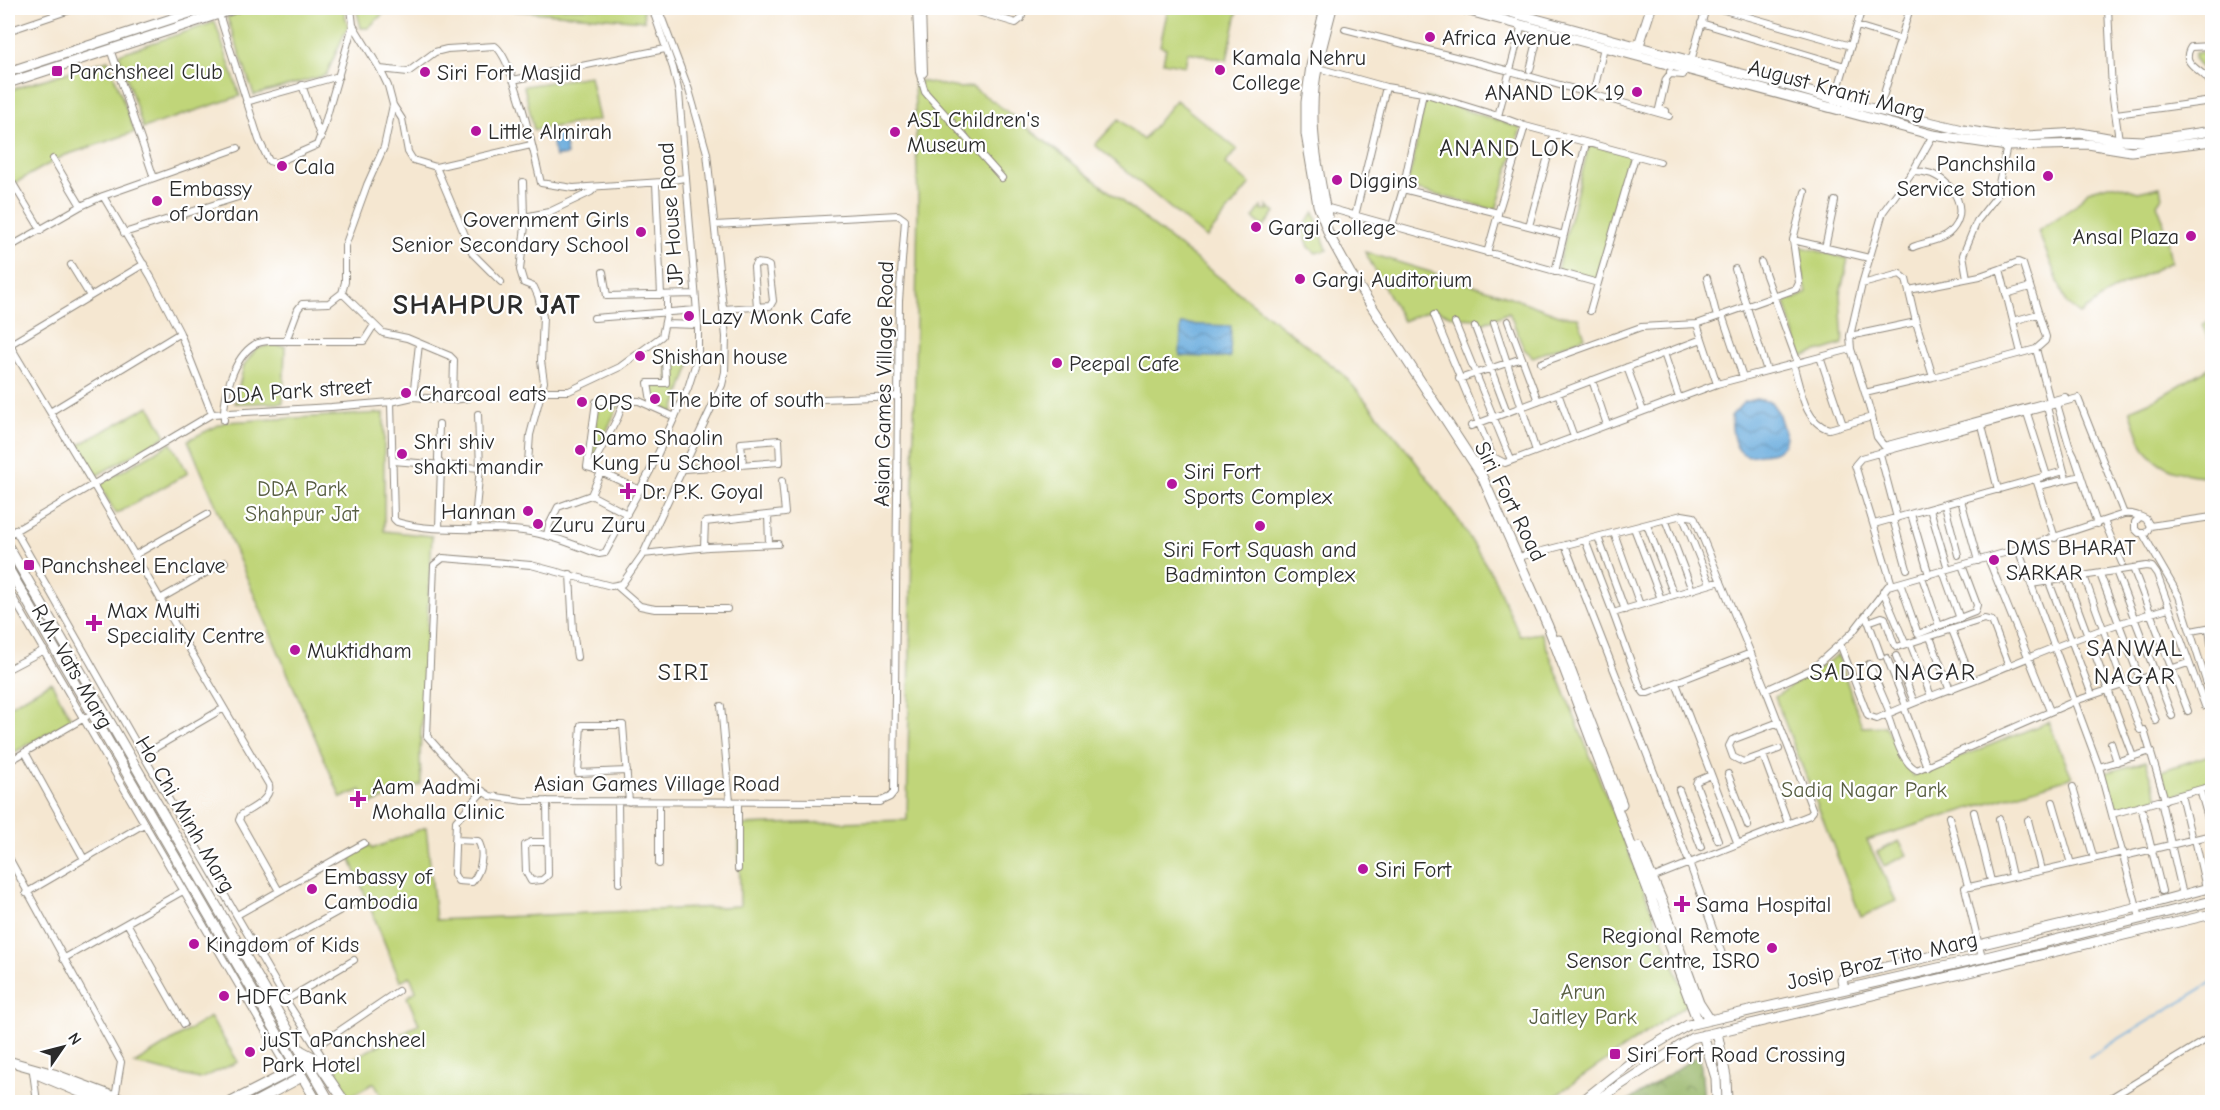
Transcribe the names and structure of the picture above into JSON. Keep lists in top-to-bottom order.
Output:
{
  "streets": {
    "main road": [
      "August Kranti Marg",
      "Siri Fort Road",
      "Ho Chi Minh Marg",
      "Josip Broz Tito Marg"
    ],
    "street": [
      "JP House Road",
      "Asian Games Village Road",
      "DDA Park street",
      "R.M. Vats Marg"
    ]
  },
  "crossings": [
    ["JP House Road", "DDA Park street"],
    ["Siri Fort Road", "Josip Broz Tito Marg"],
    ["R.M. Vats Marg", "Ho Chi Minh Marg"]
  ],
  "districts": [
    "ANAND LOK",
    "SHAHPUR JAT",
    "SANWAL NAGAR",
    "SIRI",
    "SADIQ NAGAR"
  ],
  "parks": ["DDA Park Shahpur Jat", "Sadiq Nagar Park", "Arun Jaitley Park"],
  "places": {
    "other": [
      "Africa Avenue",
      "Kamala Nehru College",
      "Siri Fort Masjid",
      "ANAND LOK 19",
      "Little Almirah",
      "ASI Children's Museum",
      "Cala",
      "Panchshila Service Station",
      "Diggins",
      "Embassy of Jordan",
      "Gargi College",
      "Government Girls Senior Secondary School",
      "Ansal Plaza",
      "Gargi Auditorium",
      "Lazy Monk Cafe",
      "Shishan house",
      "Peepal Cafe",
      "Charcoal eats",
      "The bite of south",
      "OPS",
      "Damo Shaolin Kung Fu School",
      "Shri shiv shakti mandir",
      "Siri Fort Sports Complex",
      "Hannan",
      "Zuru Zuru",
      "Siri Fort Squash and Badminton Complex",
      "DMS BHARAT SARKAR",
      "Muktidham",
      "Siri Fort",
      "Embassy of Cambodia",
      "Kingdom of Kids",
      "Regional Remote Sensor Centre, ISRO",
      "HDFC Bank",
      "juST aPanchsheel Park Hotel"
    ],
    "transit": ["Panchsheel Club", "Panchsheel Enclave", "Siri Fort Road Crossing"],
    "health": [
      "Dr. P.K. Goyal",
      "Max Multi Speciality Centre",
      "Aam Aadmi Mohalla Clinic",
      "Sama Hospital"
    ]
  },
  "north": "top right"
}
